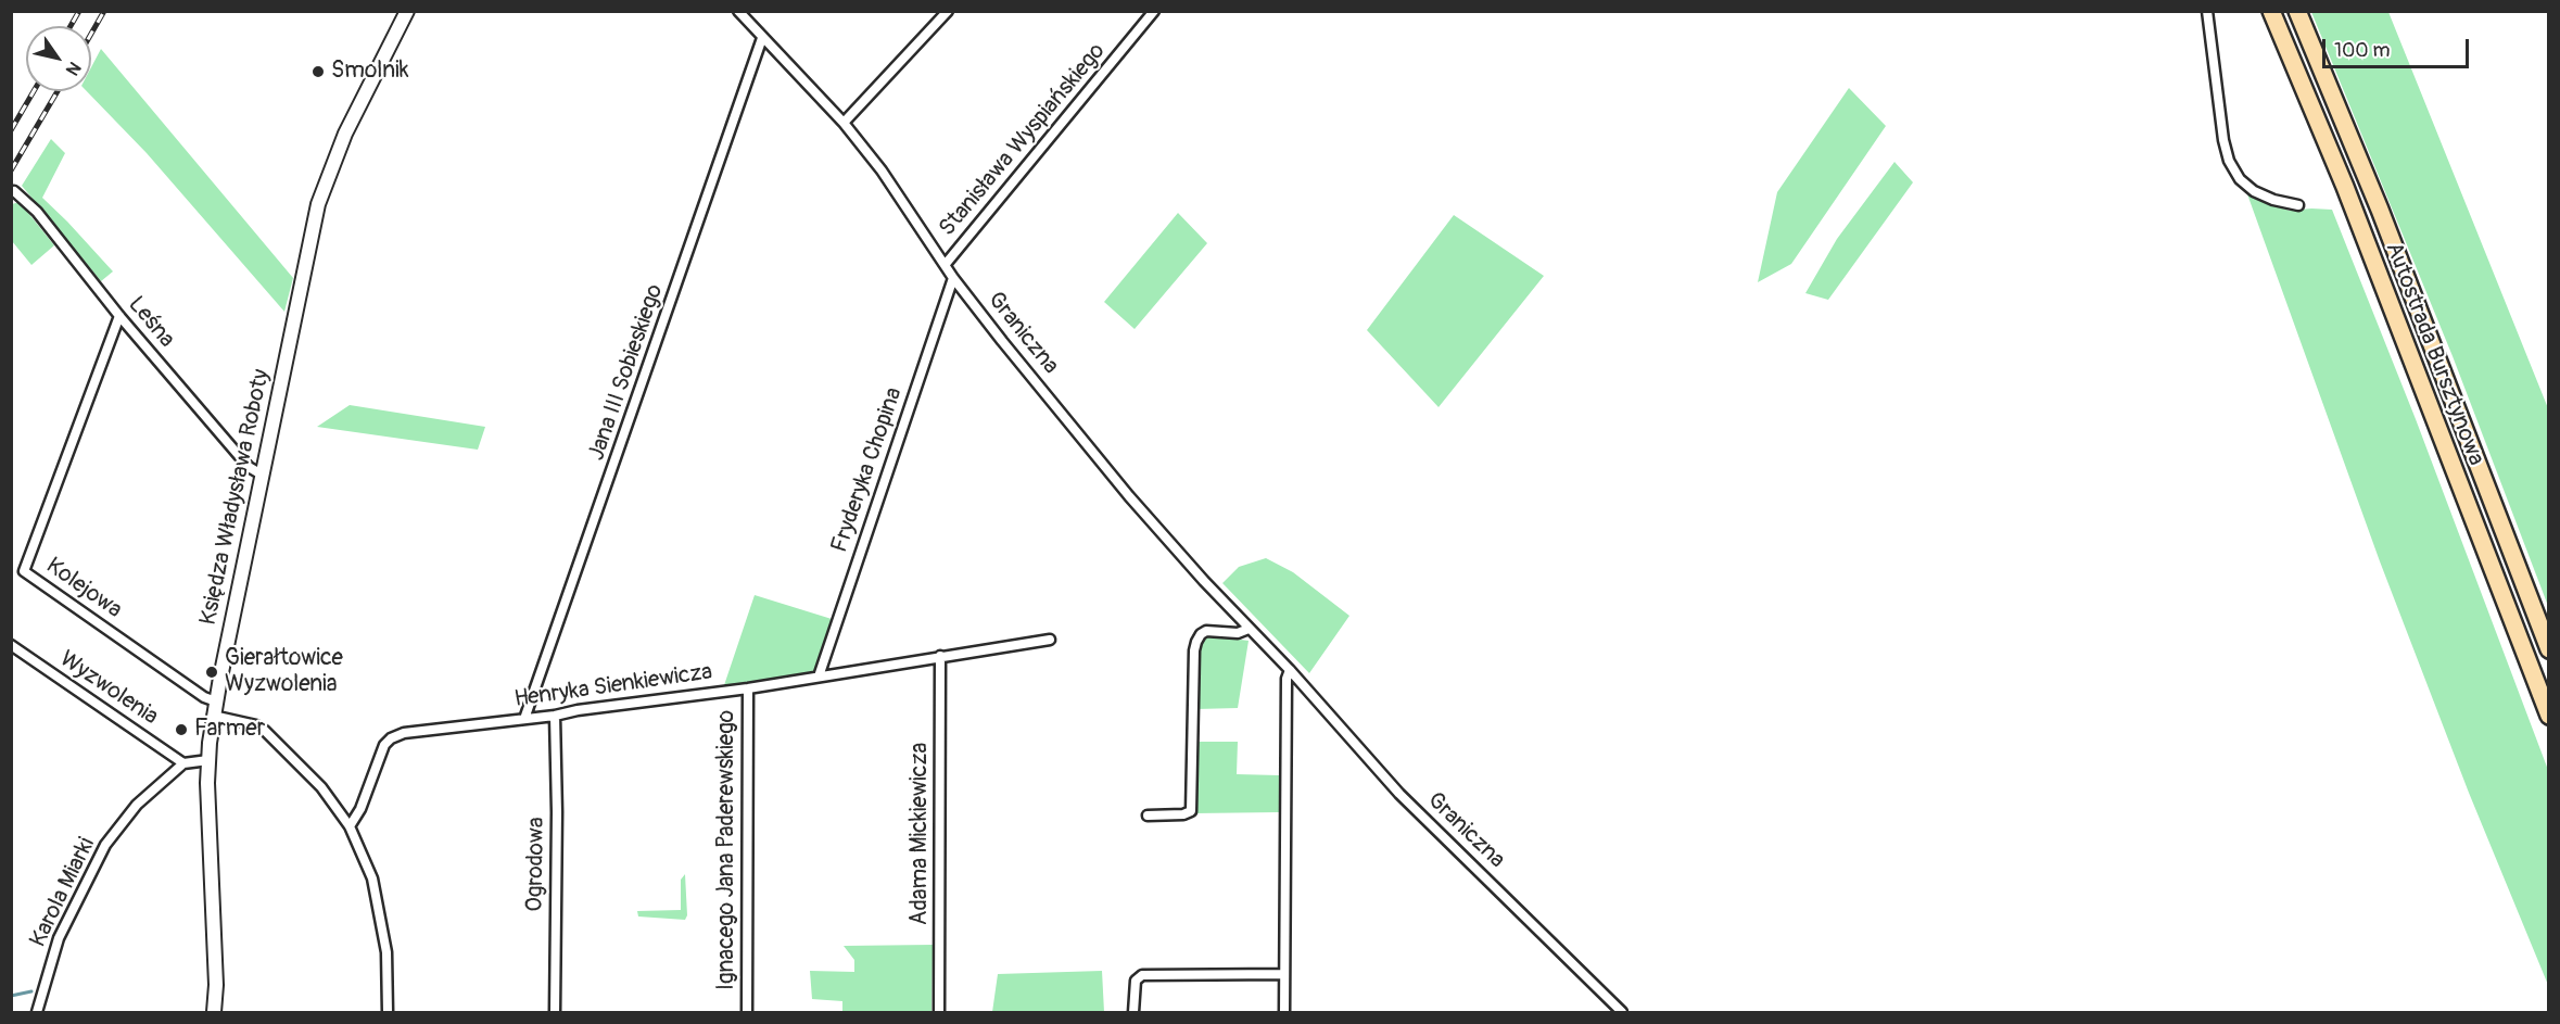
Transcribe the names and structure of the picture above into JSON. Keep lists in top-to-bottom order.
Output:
{
  "streets": {
    "highway": ["Autostrada Bursztynowa"],
    "main road": ["Księdza Władysława Roboty"],
    "street": [
      "Stanisława Wyspiańskiego",
      "Leśna",
      "Graniczna",
      "Jana III Sobieskiego",
      "Fryderyka Chopina",
      "Kolejowa",
      "Henryka Sienkiewicza",
      "Wyzwolenia",
      "Adama Mickiewicza",
      "Ignacego Jana Paderewskiego",
      "Ogrodowa",
      "Karola Miarki"
    ]
  },
  "crossings": [
    ["Stanisława Wyspiańskiego", "Graniczna"],
    ["Leśna", "Księdza Władysława Roboty"],
    ["Leśna", "Kolejowa"],
    ["Graniczna", "Jana III Sobieskiego"],
    ["Graniczna", "Fryderyka Chopina"],
    ["Jana III Sobieskiego", "Henryka Sienkiewicza"],
    ["Fryderyka Chopina", "Henryka Sienkiewicza"],
    ["Księdza Władysława Roboty", "Kolejowa"],
    ["Henryka Sienkiewicza", "Adama Mickiewicza"],
    ["Henryka Sienkiewicza", "Ignacego Jana Paderewskiego"],
    ["Henryka Sienkiewicza", "Ogrodowa"],
    ["Wyzwolenia", "Karola Miarki"]
  ],
  "places": ["Smolnik", "Gierałtowice Wyzwolenia", "Farmer"],
  "scale_bar": "100 m",
  "north": "bottom right"
}
